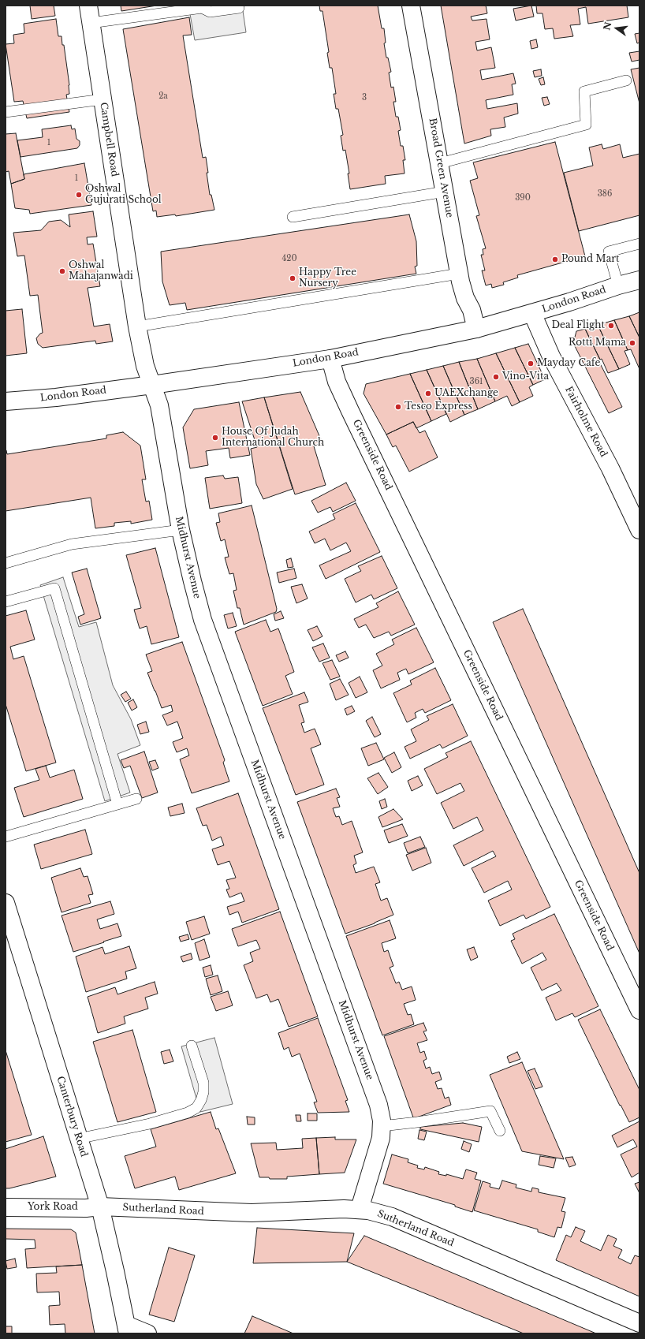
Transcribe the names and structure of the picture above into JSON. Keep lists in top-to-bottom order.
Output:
{
  "streets": {
    "street": [
      "Campbell Road",
      "Broad Green Avenue",
      "London Road",
      "Fairholme Road",
      "Greenside Road",
      "Midhurst Avenue",
      "Canterbury Road",
      "York Road",
      "Sutherland Road"
    ]
  },
  "crossings": [
    ["Campbell Road", "London Road"],
    ["Campbell Road", "Midhurst Avenue"],
    ["Broad Green Avenue", "London Road"],
    ["London Road", "Fairholme Road"],
    ["London Road", "Greenside Road"],
    ["London Road", "Midhurst Avenue"],
    ["Midhurst Avenue", "Sutherland Road"],
    ["Canterbury Road", "York Road"],
    ["Canterbury Road", "Sutherland Road"],
    ["York Road", "Sutherland Road"]
  ],
  "places": [
    "Oshwal Gujurati School",
    "Pound Mart",
    "Oshwal Mahajanwadi",
    "Happy Tree Nursery",
    "Deal Flight",
    "Rotti Mama",
    "Mayday Cafe",
    "Vino-Vita",
    "UAEXchange",
    "Tesco Express",
    "House Of Judah International Church"
  ],
  "house_numbers": [
    "2a",
    "3",
    "1",
    "1",
    "386",
    "390",
    "420",
    "361"
  ],
  "north": "left"
}
